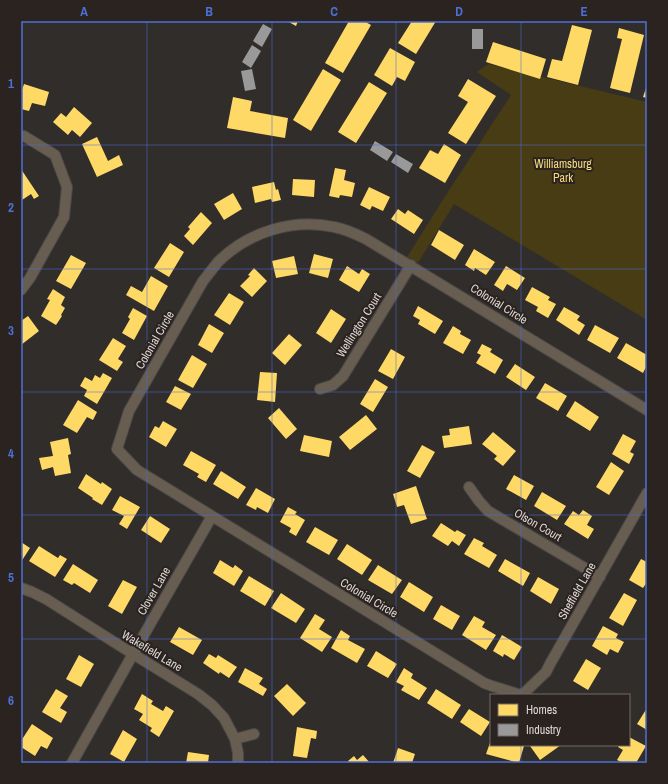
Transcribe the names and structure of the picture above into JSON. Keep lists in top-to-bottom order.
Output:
{
  "streets": {
    "street": [
      "Colonial Circle",
      "Wellington Court",
      "Olson Court",
      "Clover Lane",
      "Sheffield Lane",
      "Wakefield Lane"
    ]
  },
  "crossings": [
    ["Colonial Circle", "Wellington Court"],
    ["Colonial Circle", "Clover Lane"],
    ["Olson Court", "Sheffield Lane"],
    ["Clover Lane", "Wakefield Lane"]
  ],
  "parks": ["Williamsburg Park"],
  "legend": ["Homes", "Industry"],
  "grid": {
    "columns": [
      "A",
      "B",
      "C",
      "D",
      "E"
    ],
    "rows": [
      "1",
      "2",
      "3",
      "4",
      "5",
      "6"
    ]
  }
}
